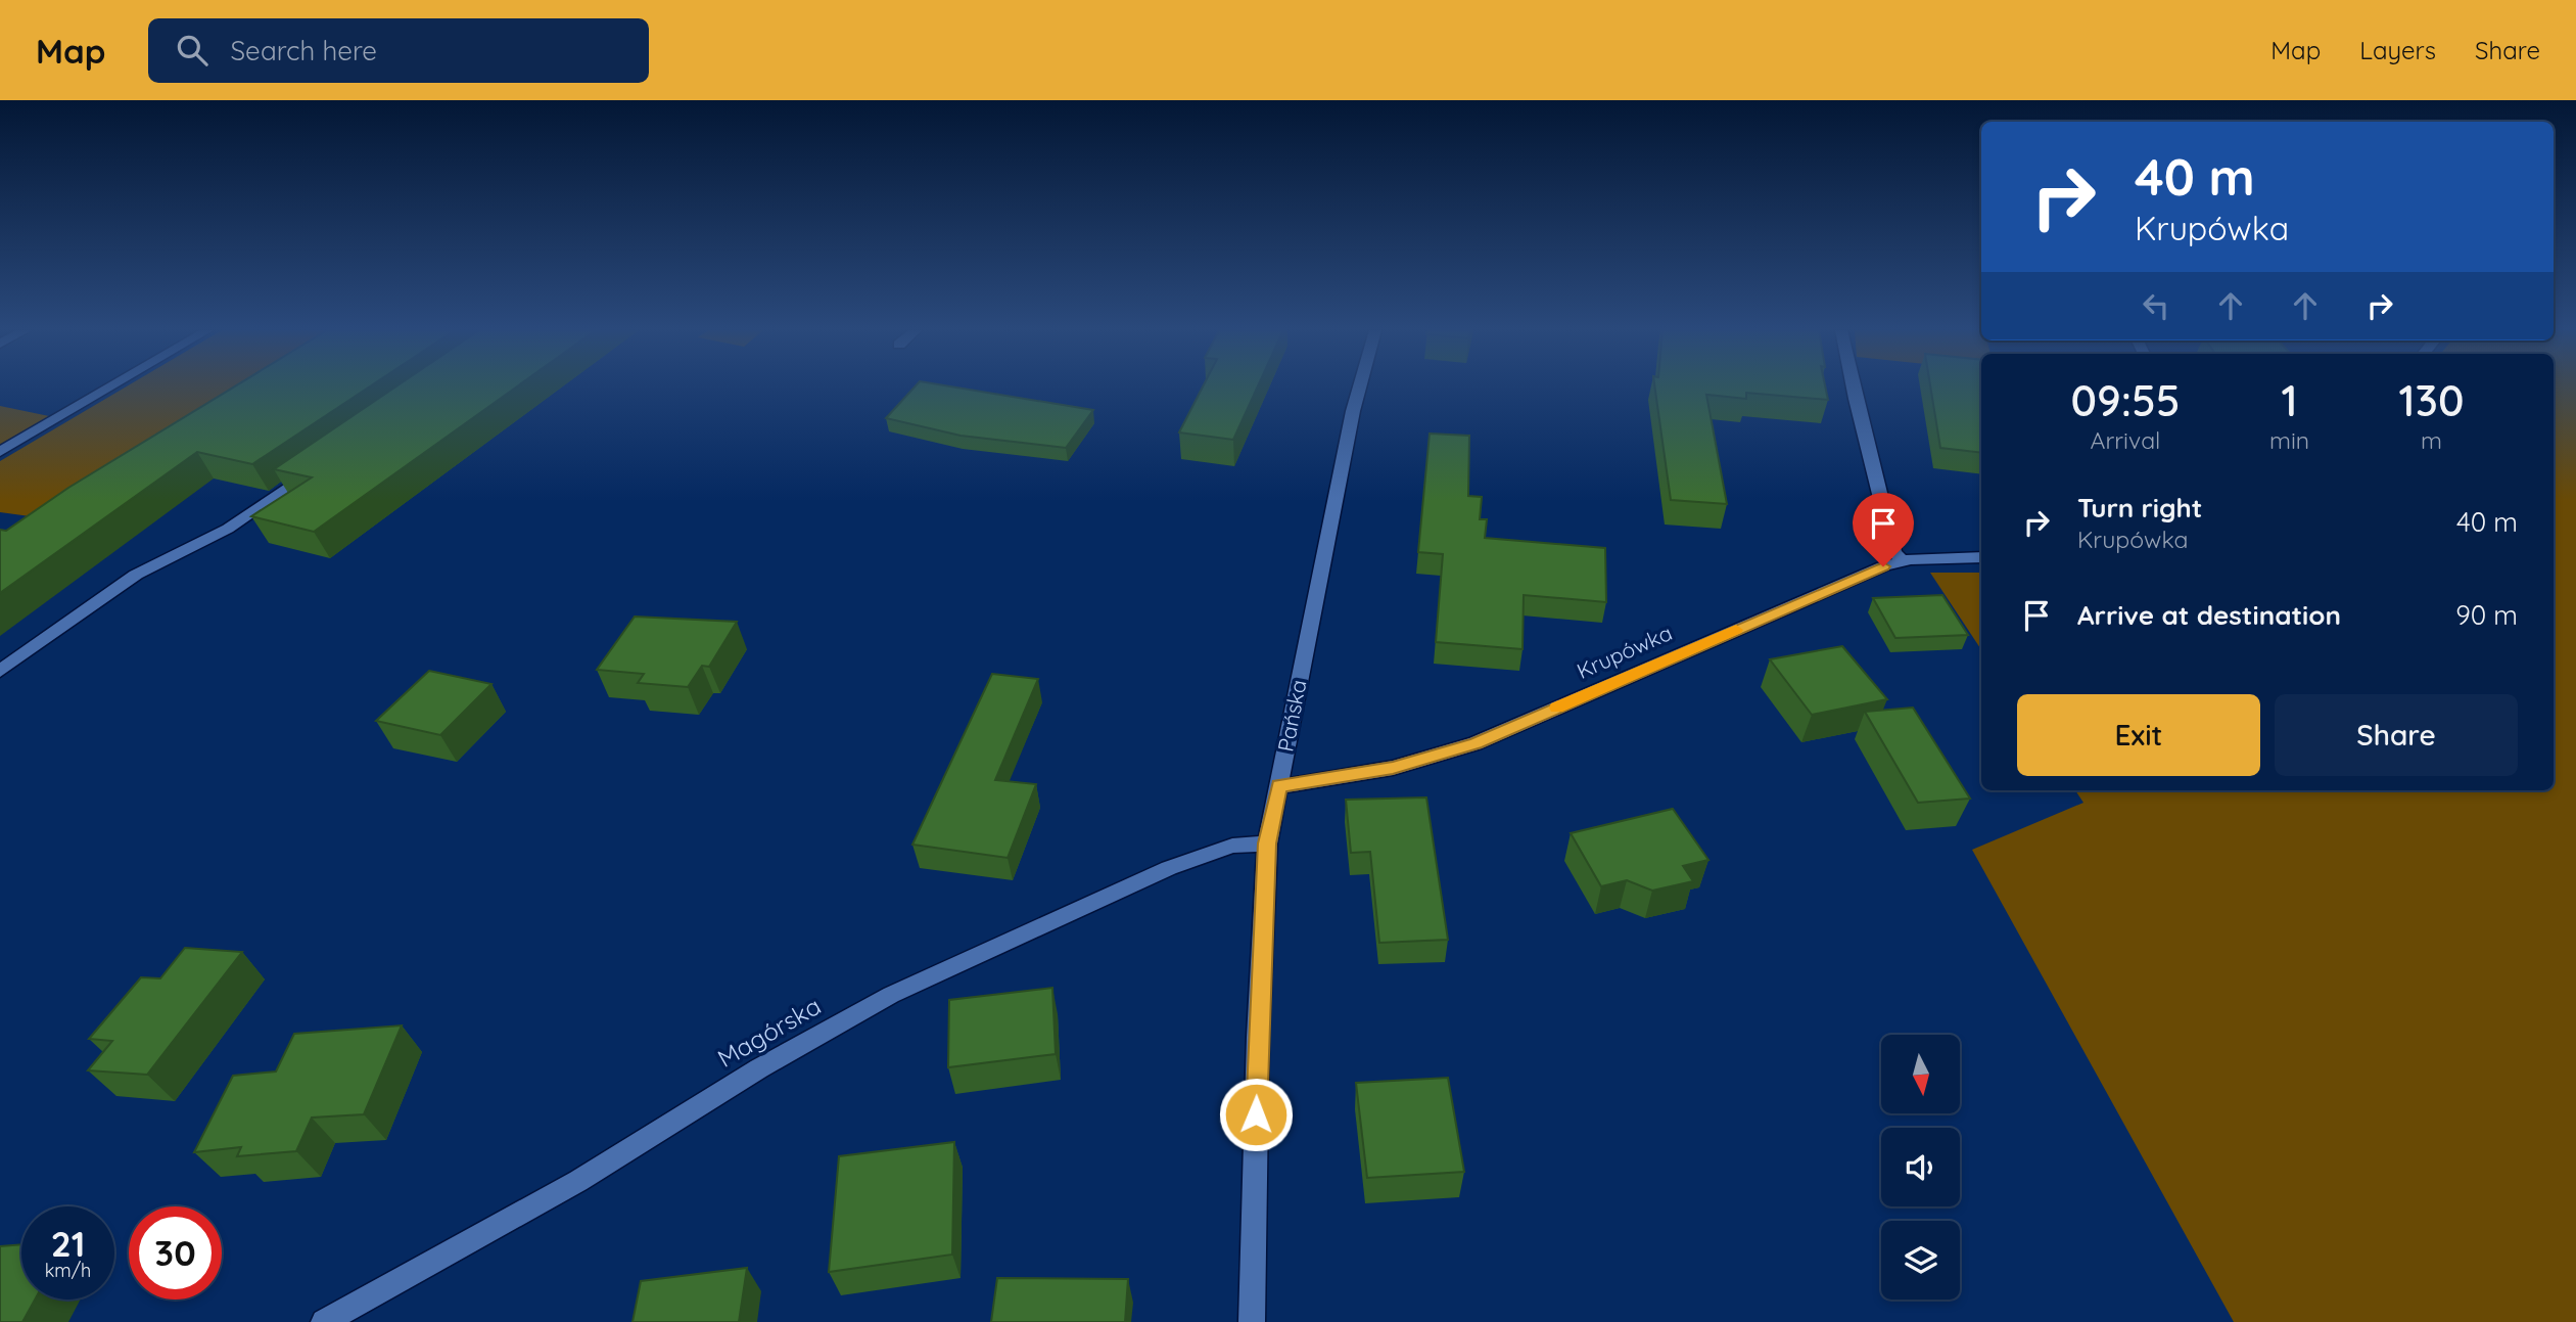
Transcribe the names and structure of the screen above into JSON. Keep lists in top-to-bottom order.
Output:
{
  "streets": {
    "street": ["Krupówka", "Pańska", "Magórska"]
  },
  "crossings": [
    ["Krupówka", "Pańska"],
    ["Pańska", "Magórska"]
  ],
  "north": "bottom",
  "page": {
    "header": "Map",
    "search": "Search here",
    "nav": ["Map", "Layers", "Share"],
    "turn": ["40 m", "Krupówka"],
    "eta": [
      "09:55",
      "Arrival",
      "1",
      "min",
      "130",
      "m"
    ],
    "list": [
      {
        "name": "Turn right",
        "note": "Krupówka",
        "value": "40 m"
      },
      {
        "name": "Arrive at destination",
        "value": "90 m"
      }
    ],
    "buttons": ["Exit", "Share"],
    "speed": "21 km/h",
    "limit": "30"
  }
}
